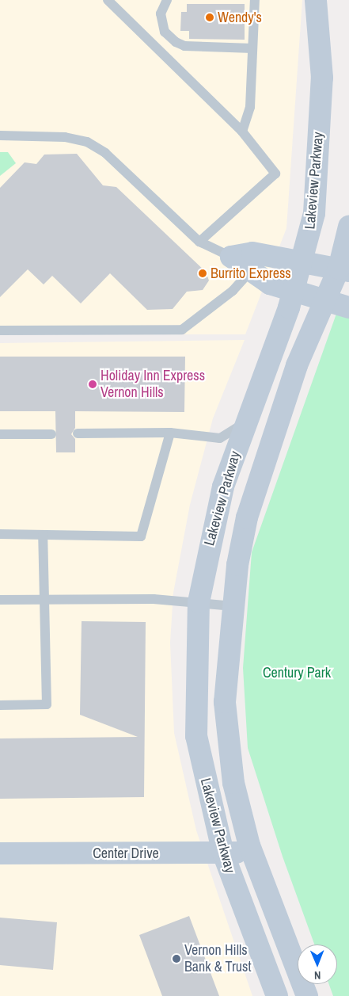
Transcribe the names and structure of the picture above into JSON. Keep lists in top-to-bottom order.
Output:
{
  "streets": {
    "street": ["Lakeview Parkway", "Center Drive"]
  },
  "crossings": [
    ["Lakeview Parkway", "Center Drive"]
  ],
  "parks": ["Century Park"],
  "places": [
    "Wendy's",
    "Burrito Express",
    "Holiday Inn Express Vernon Hills",
    "Vernon Hills Bank & Trust"
  ],
  "north": "bottom"
}
